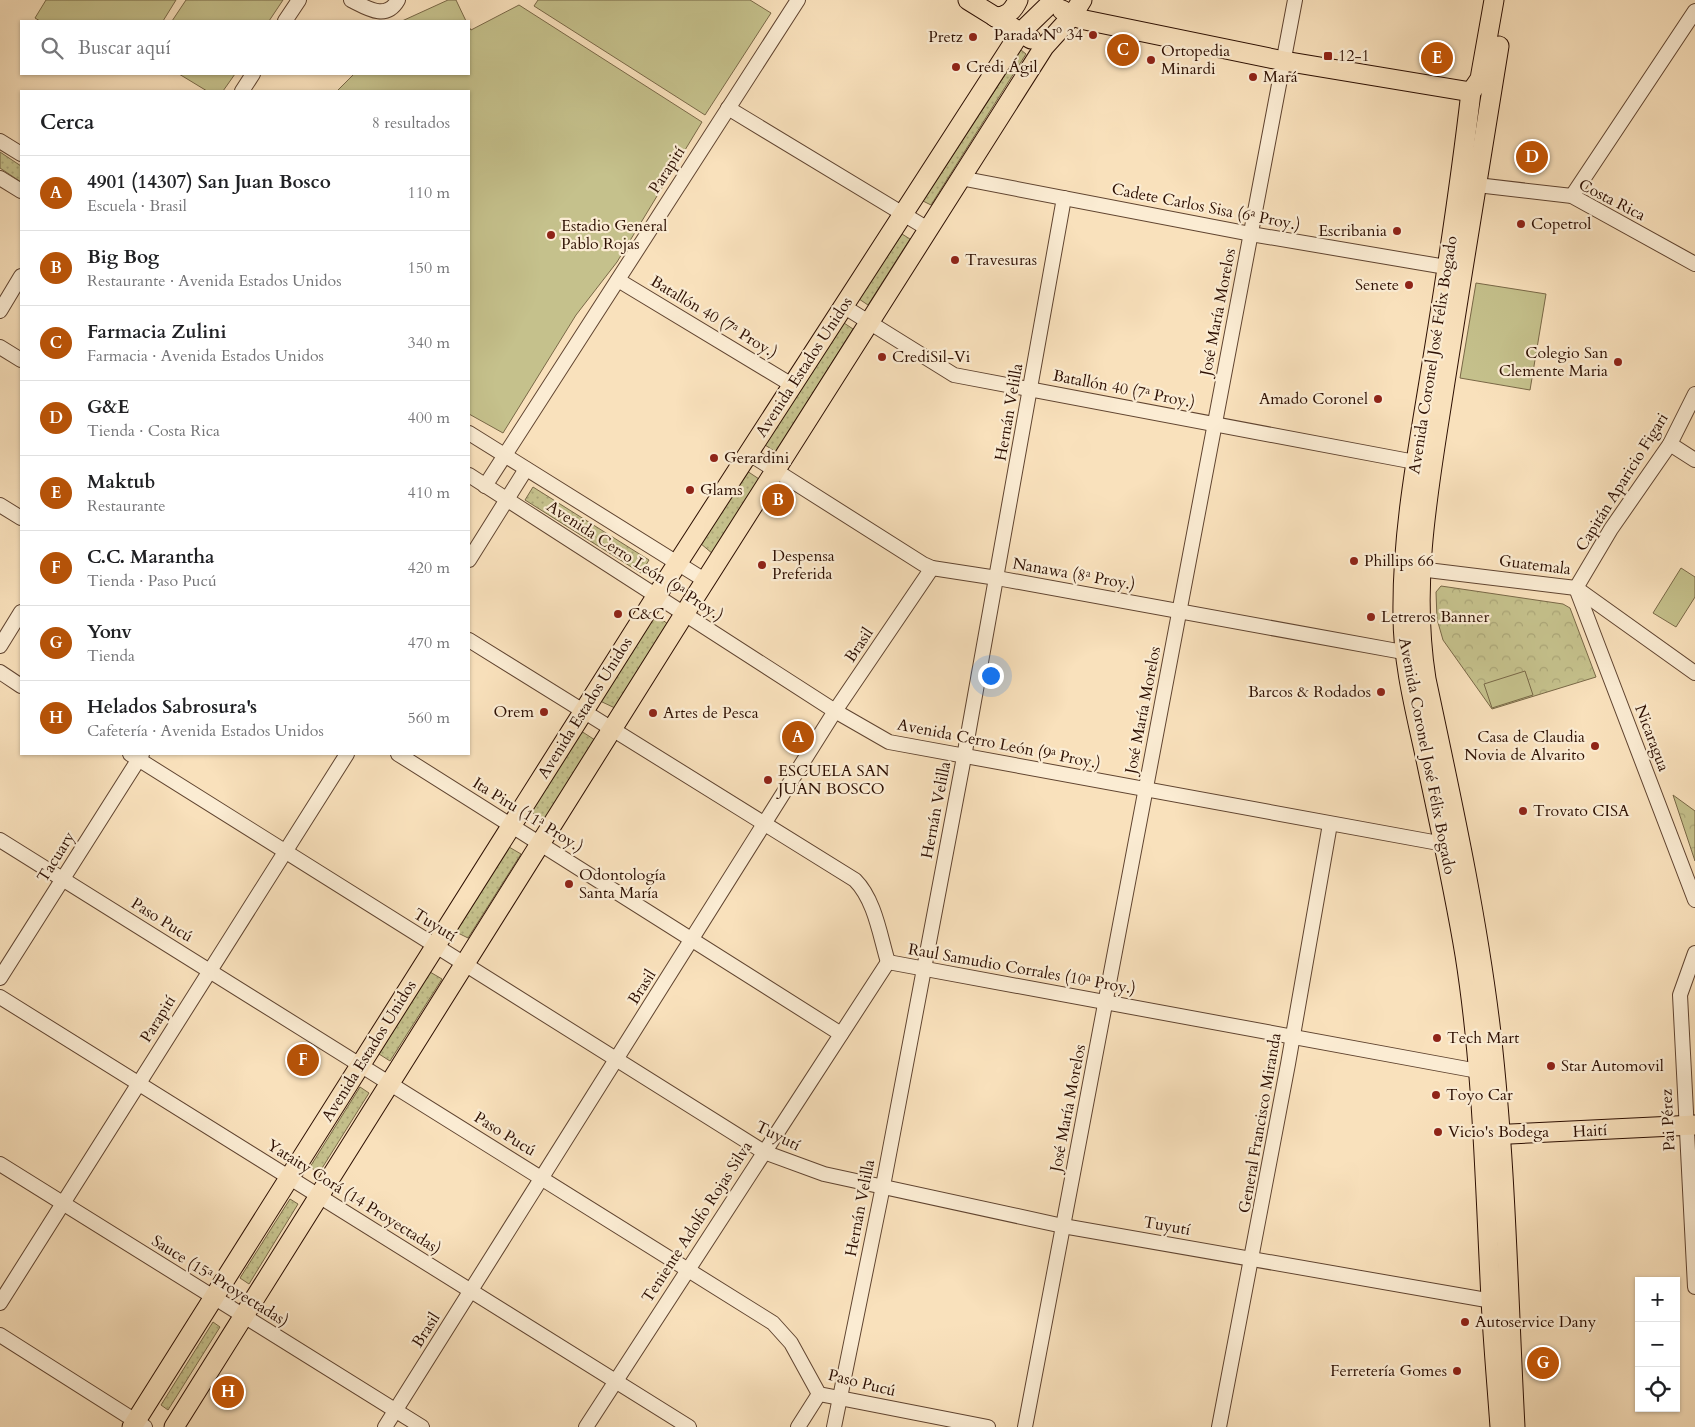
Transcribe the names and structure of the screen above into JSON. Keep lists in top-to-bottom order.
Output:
{
  "streets": {
    "main road": ["Avenida Coronel José Félix Bogado", "Avenida Estados Unidos", "Haití"],
    "street": [
      "Parapití",
      "Costa Rica",
      "Cadete Carlos Sisa (6ª Proy.)",
      "José María Morelos",
      "Batallón 40 (7ª Proy.)",
      "Hernán Velilla",
      "Capitán Aparicio Figari",
      "Avenida Cerro León (9ª Proy.)",
      "Guatemala",
      "Nanawa (8ª Proy.)",
      "Brasil",
      "Nicaragua",
      "Ita Piru (11ª Proy.)",
      "Tacuary",
      "Paso Pucú",
      "Tuyutí",
      "Raul Samudio Corrales (10ª Proy.)",
      "Pai Pérez",
      "General Francisco Miranda",
      "Yataity Corá (14 Proyectadas)",
      "Teniente Adolfo Rojas Silva",
      "Sauce (15ª Proyectadas)"
    ]
  },
  "crossings": [
    ["Parapití", "Batallón 40 (7ª Proy.)"],
    ["Parapití", "Avenida Cerro León (9ª Proy.)"],
    ["Parapití", "Paso Pucú"],
    ["Parapití", "Tuyutí"],
    ["Parapití", "Yataity Corá (14 Proyectadas)"],
    ["Parapití", "Sauce (15ª Proyectadas)"],
    ["Costa Rica", "Avenida Coronel José Félix Bogado"],
    ["Cadete Carlos Sisa (6ª Proy.)", "José María Morelos"],
    ["Cadete Carlos Sisa (6ª Proy.)", "Avenida Coronel José Félix Bogado"],
    ["Cadete Carlos Sisa (6ª Proy.)", "Avenida Estados Unidos"],
    ["Cadete Carlos Sisa (6ª Proy.)", "Hernán Velilla"],
    ["José María Morelos", "Batallón 40 (7ª Proy.)"],
    ["José María Morelos", "Avenida Cerro León (9ª Proy.)"],
    ["José María Morelos", "Nanawa (8ª Proy.)"],
    ["José María Morelos", "Tuyutí"],
    ["José María Morelos", "Raul Samudio Corrales (10ª Proy.)"],
    ["Batallón 40 (7ª Proy.)", "Avenida Coronel José Félix Bogado"],
    ["Batallón 40 (7ª Proy.)", "Avenida Estados Unidos"],
    ["Batallón 40 (7ª Proy.)", "Hernán Velilla"],
    ["Avenida Coronel José Félix Bogado", "Avenida Cerro León (9ª Proy.)"],
    ["Avenida Coronel José Félix Bogado", "Guatemala"],
    ["Avenida Coronel José Félix Bogado", "Nanawa (8ª Proy.)"],
    ["Avenida Coronel José Félix Bogado", "Tuyutí"],
    ["Avenida Coronel José Félix Bogado", "Raul Samudio Corrales (10ª Proy.)"],
    ["Avenida Coronel José Félix Bogado", "Haití"],
    ["Avenida Estados Unidos", "Avenida Cerro León (9ª Proy.)"],
    ["Avenida Estados Unidos", "Nanawa (8ª Proy.)"],
    ["Avenida Estados Unidos", "Ita Piru (11ª Proy.)"],
    ["Avenida Estados Unidos", "Paso Pucú"],
    ["Avenida Estados Unidos", "Tuyutí"],
    ["Avenida Estados Unidos", "Raul Samudio Corrales (10ª Proy.)"],
    ["Avenida Estados Unidos", "Yataity Corá (14 Proyectadas)"],
    ["Avenida Estados Unidos", "Sauce (15ª Proyectadas)"],
    ["Hernán Velilla", "Avenida Cerro León (9ª Proy.)"],
    ["Hernán Velilla", "Nanawa (8ª Proy.)"],
    ["Hernán Velilla", "Paso Pucú"],
    ["Hernán Velilla", "Tuyutí"],
    ["Hernán Velilla", "Raul Samudio Corrales (10ª Proy.)"],
    ["Capitán Aparicio Figari", "Guatemala"],
    ["Capitán Aparicio Figari", "Nicaragua"],
    ["Avenida Cerro León (9ª Proy.)", "Brasil"],
    ["Avenida Cerro León (9ª Proy.)", "General Francisco Miranda"],
    ["Guatemala", "Nicaragua"],
    ["Nanawa (8ª Proy.)", "Brasil"],
    ["Brasil", "Ita Piru (11ª Proy.)"],
    ["Brasil", "Paso Pucú"],
    ["Brasil", "Tuyutí"],
    ["Brasil", "Raul Samudio Corrales (10ª Proy.)"],
    ["Brasil", "Yataity Corá (14 Proyectadas)"],
    ["Brasil", "Sauce (15ª Proyectadas)"],
    ["Ita Piru (11ª Proy.)", "Teniente Adolfo Rojas Silva"],
    ["Tacuary", "Paso Pucú"],
    ["Tacuary", "Tuyutí"],
    ["Paso Pucú", "Teniente Adolfo Rojas Silva"],
    ["Tuyutí", "General Francisco Miranda"],
    ["Tuyutí", "Teniente Adolfo Rojas Silva"],
    ["Raul Samudio Corrales (10ª Proy.)", "General Francisco Miranda"],
    ["Raul Samudio Corrales (10ª Proy.)", "Teniente Adolfo Rojas Silva"],
    ["Pai Pérez", "Haití"],
    ["Yataity Corá (14 Proyectadas)", "Teniente Adolfo Rojas Silva"]
  ],
  "places": {
    "other": [
      "Parada Nº 34",
      "Pretz",
      "Ortopedia Minardi",
      "Credi Ágil",
      "Mará",
      "Copetrol",
      "Escribania",
      "Estadio General Pablo Rojas",
      "Travesuras",
      "Senete",
      "CrediSil-Vi",
      "Colegio San Clemente Maria",
      "Amado Coronel",
      "Gerardini",
      "Glams",
      "Phillips 66",
      "Despensa Preferida",
      "C&C",
      "Letreros Banner",
      "Barcos & Rodados",
      "Orem",
      "Artes de Pesca",
      "Casa de Claudia Novia de Alvarito",
      "ESCUELA SAN JUAN BOSCO",
      "Trovato CISA",
      "Odontología Santa María",
      "Tech Mart",
      "Star Automovil",
      "Toyo Car",
      "Vicio's Bodega",
      "Autoservice Dany",
      "Ferretería Gomes"
    ],
    "transit": ["12-1"]
  },
  "page": {
    "search": "Buscar aquí",
    "pins": [
      "C",
      "E",
      "D",
      "B",
      "A",
      "F",
      "G",
      "H"
    ],
    "heading": ["Cerca", "8 resultados"],
    "list": [
      {
        "mark": "A",
        "name": "4901 (14307) San Juan Bosco",
        "note": "Escuela · Brasil",
        "value": "110 m"
      },
      {
        "mark": "B",
        "name": "Big Bog",
        "note": "Restaurante · Avenida Estados Unidos",
        "value": "150 m"
      },
      {
        "mark": "C",
        "name": "Farmacia Zulini",
        "note": "Farmacia · Avenida Estados Unidos",
        "value": "340 m"
      },
      {
        "mark": "D",
        "name": "G&E",
        "note": "Tienda · Costa Rica",
        "value": "400 m"
      },
      {
        "mark": "E",
        "name": "Maktub",
        "note": "Restaurante",
        "value": "410 m"
      },
      {
        "mark": "F",
        "name": "C.C. Marantha",
        "note": "Tienda · Paso Pucú",
        "value": "420 m"
      },
      {
        "mark": "G",
        "name": "Yonv",
        "note": "Tienda",
        "value": "470 m"
      },
      {
        "mark": "H",
        "name": "Helados Sabrosura's",
        "note": "Cafetería · Avenida Estados Unidos",
        "value": "560 m"
      }
    ],
    "map_buttons": ["+", "−"]
  }
}
